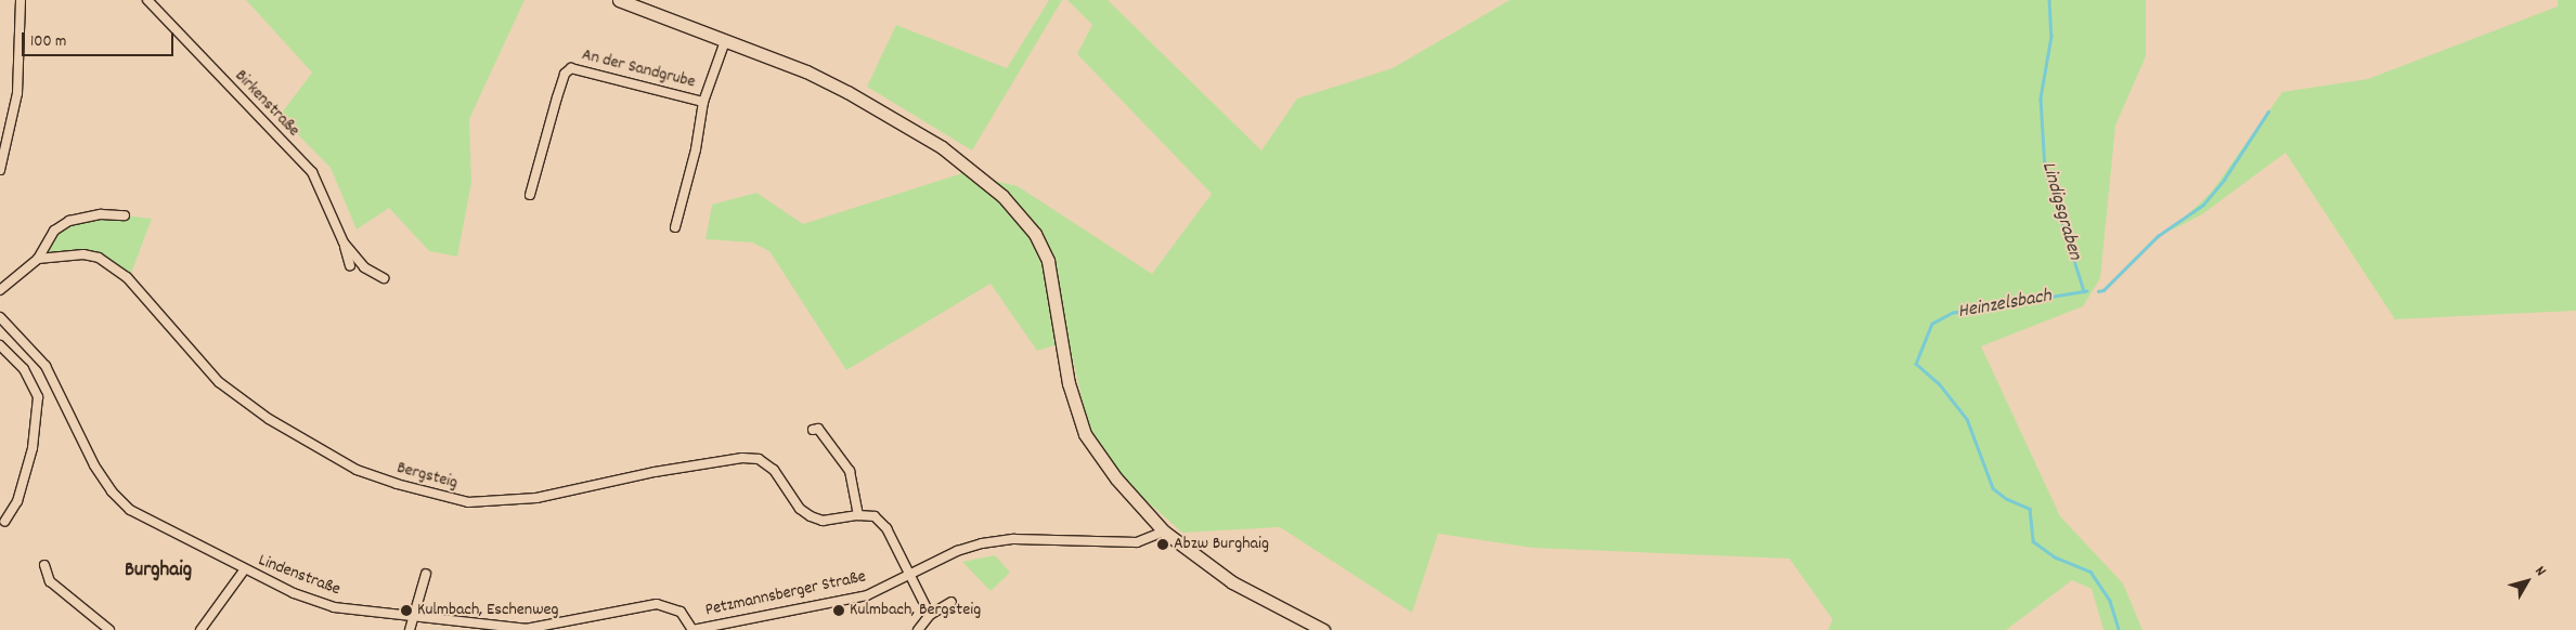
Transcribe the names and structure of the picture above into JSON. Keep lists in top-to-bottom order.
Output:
{
  "streets": {
    "street": [
      "An der Sandgrube",
      "Birkenstraße",
      "Bergsteig",
      "Lindenstraße",
      "Petzmannsberger Straße"
    ]
  },
  "crossings": [
    ["Bergsteig", "Petzmannsberger Straße"],
    ["Lindenstraße", "Petzmannsberger Straße"]
  ],
  "districts": ["Burghaig"],
  "water": ["Lindigsgraben", "Heinzelsbach"],
  "places": ["Abzw Burghaig", "Kulmbach, Eschenweg", "Kulmbach, Bergsteig"],
  "scale_bar": "100 m",
  "north": "top right"
}
